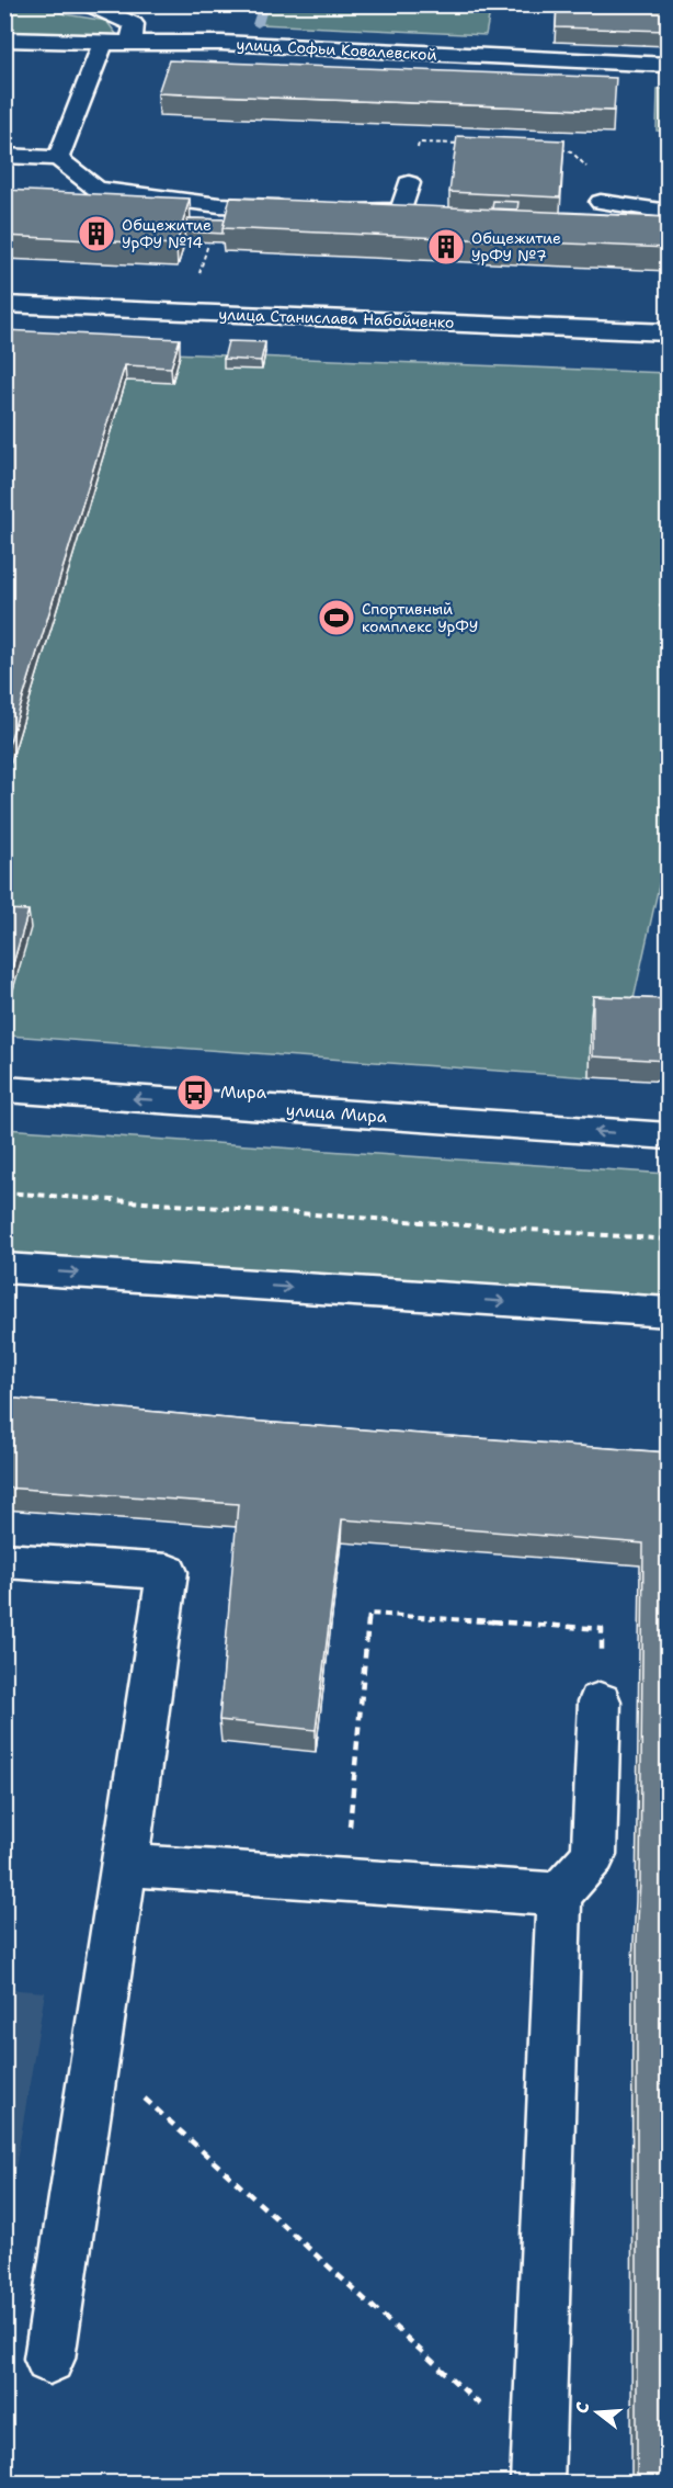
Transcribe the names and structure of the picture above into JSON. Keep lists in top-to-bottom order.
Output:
{
  "streets": {
    "street": ["улица Софьи Ковалевской", "улица Станислава Набойченко", "улица Мира"]
  },
  "places": {
    "building": ["Общежитие УрФУ №14", "Общежитие УрФУ №7"],
    "sports": ["Спортивный комплекс УрФУ"],
    "bus stop": ["Мира"]
  },
  "north": "left"
}
